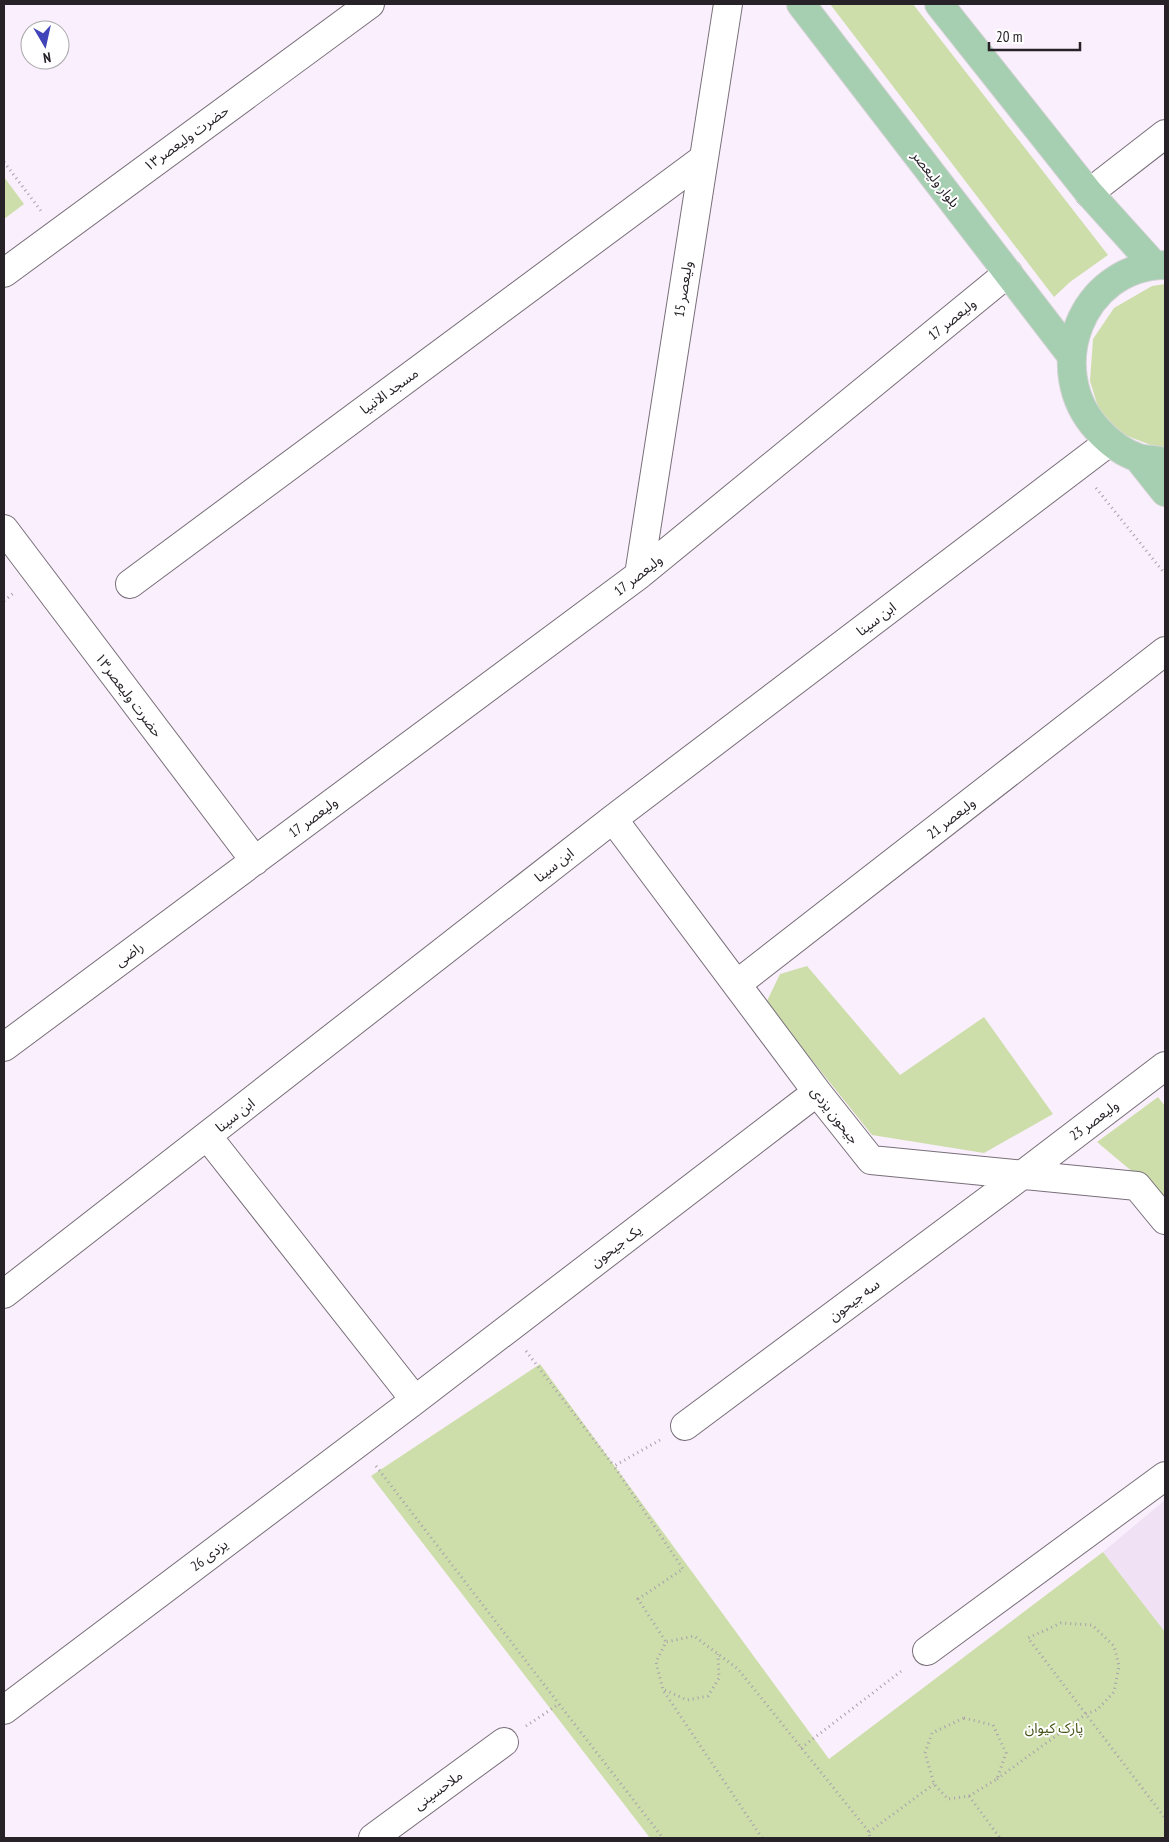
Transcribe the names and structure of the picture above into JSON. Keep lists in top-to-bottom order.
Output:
{
  "streets": {
    "main road": ["بلوار ولیعصر"],
    "street": [
      "حضرت ولیعصر۱۳",
      "ولیعصر 15",
      "ولیعصر 17",
      "مسجد الانبیا",
      "ابن سینا",
      "ولیعصر 21",
      "راضی",
      "جیحون یزدی",
      "ولیعصر 23",
      "یک جیحون",
      "سه جیحون",
      "یزدی 26",
      "ملاحسینی"
    ]
  },
  "crossings": [
    ["حضرت ولیعصر۱۳", "ولیعصر 17"],
    ["حضرت ولیعصر۱۳", "راضی"],
    ["بلوار ولیعصر", "ولیعصر 17"],
    ["ولیعصر 15", "ولیعصر 17"],
    ["ولیعصر 15", "مسجد الانبیا"],
    ["ولیعصر 17", "راضی"],
    ["ابن سینا", "جیحون یزدی"],
    ["ولیعصر 21", "جیحون یزدی"],
    ["جیحون یزدی", "ولیعصر 23"],
    ["جیحون یزدی", "یک جیحون"],
    ["جیحون یزدی", "سه جیحون"],
    ["ولیعصر 23", "سه جیحون"],
    ["یک جیحون", "یزدی 26"]
  ],
  "parks": ["پارک کیوان"],
  "scale_bar": "20 m",
  "north": "bottom"
}
